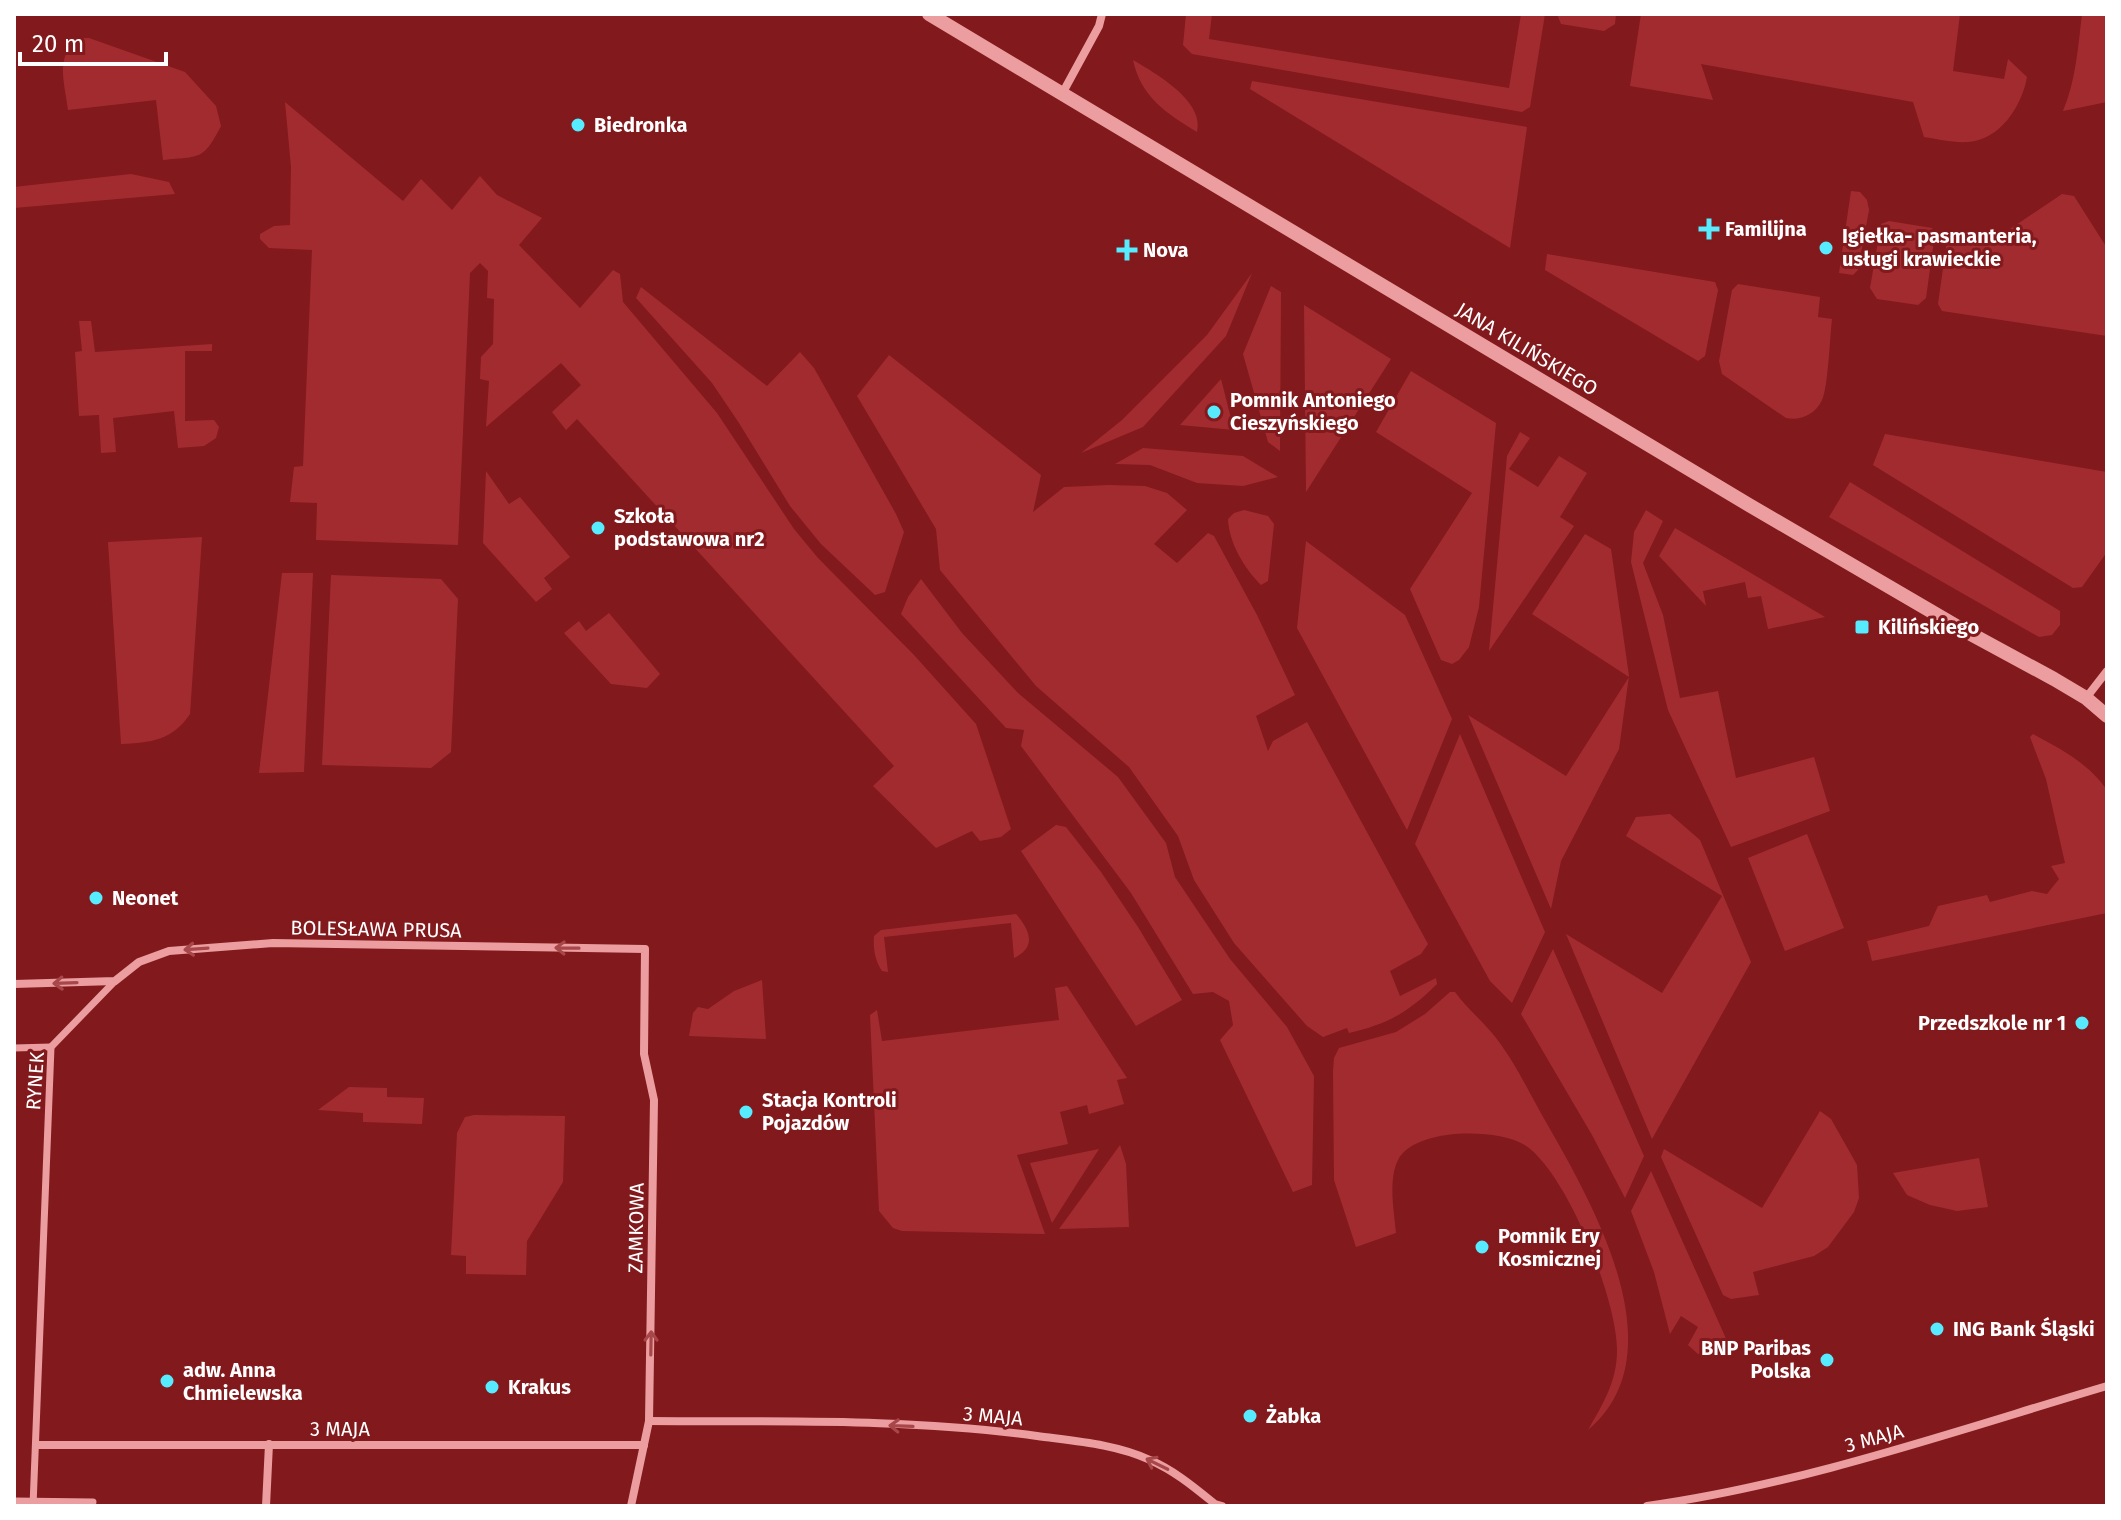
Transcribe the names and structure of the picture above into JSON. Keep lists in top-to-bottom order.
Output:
{
  "streets": {
    "street": [
      "JANA KILIŃSKIEGO",
      "BOLESŁAWA PRUSA",
      "RYNEK",
      "ZAMKOWA",
      "3 MAJA"
    ]
  },
  "crossings": [
    ["BOLESŁAWA PRUSA", "RYNEK"],
    ["BOLESŁAWA PRUSA", "ZAMKOWA"],
    ["RYNEK", "3 MAJA"],
    ["ZAMKOWA", "3 MAJA"]
  ],
  "one_way": ["BOLESŁAWA PRUSA", "ZAMKOWA"],
  "places": {
    "other": [
      "Biedronka",
      "Igiełka- pasmanteria, usługi krawieckie",
      "Pomnik Antoniego Cieszyńskiego",
      "Szkoła podstawowa nr2",
      "Neonet",
      "Przedszkole nr 1",
      "Stacja Kontroli Pojazdów",
      "Pomnik Ery Kosmicznej",
      "ING Bank Śląski",
      "BNP Paribas Polska",
      "adw. Anna Chmielewska",
      "Krakus",
      "Żabka"
    ],
    "health": ["Familijna", "Nova"],
    "transit": ["Kilińskiego"]
  },
  "scale_bar": "20 m"
}
